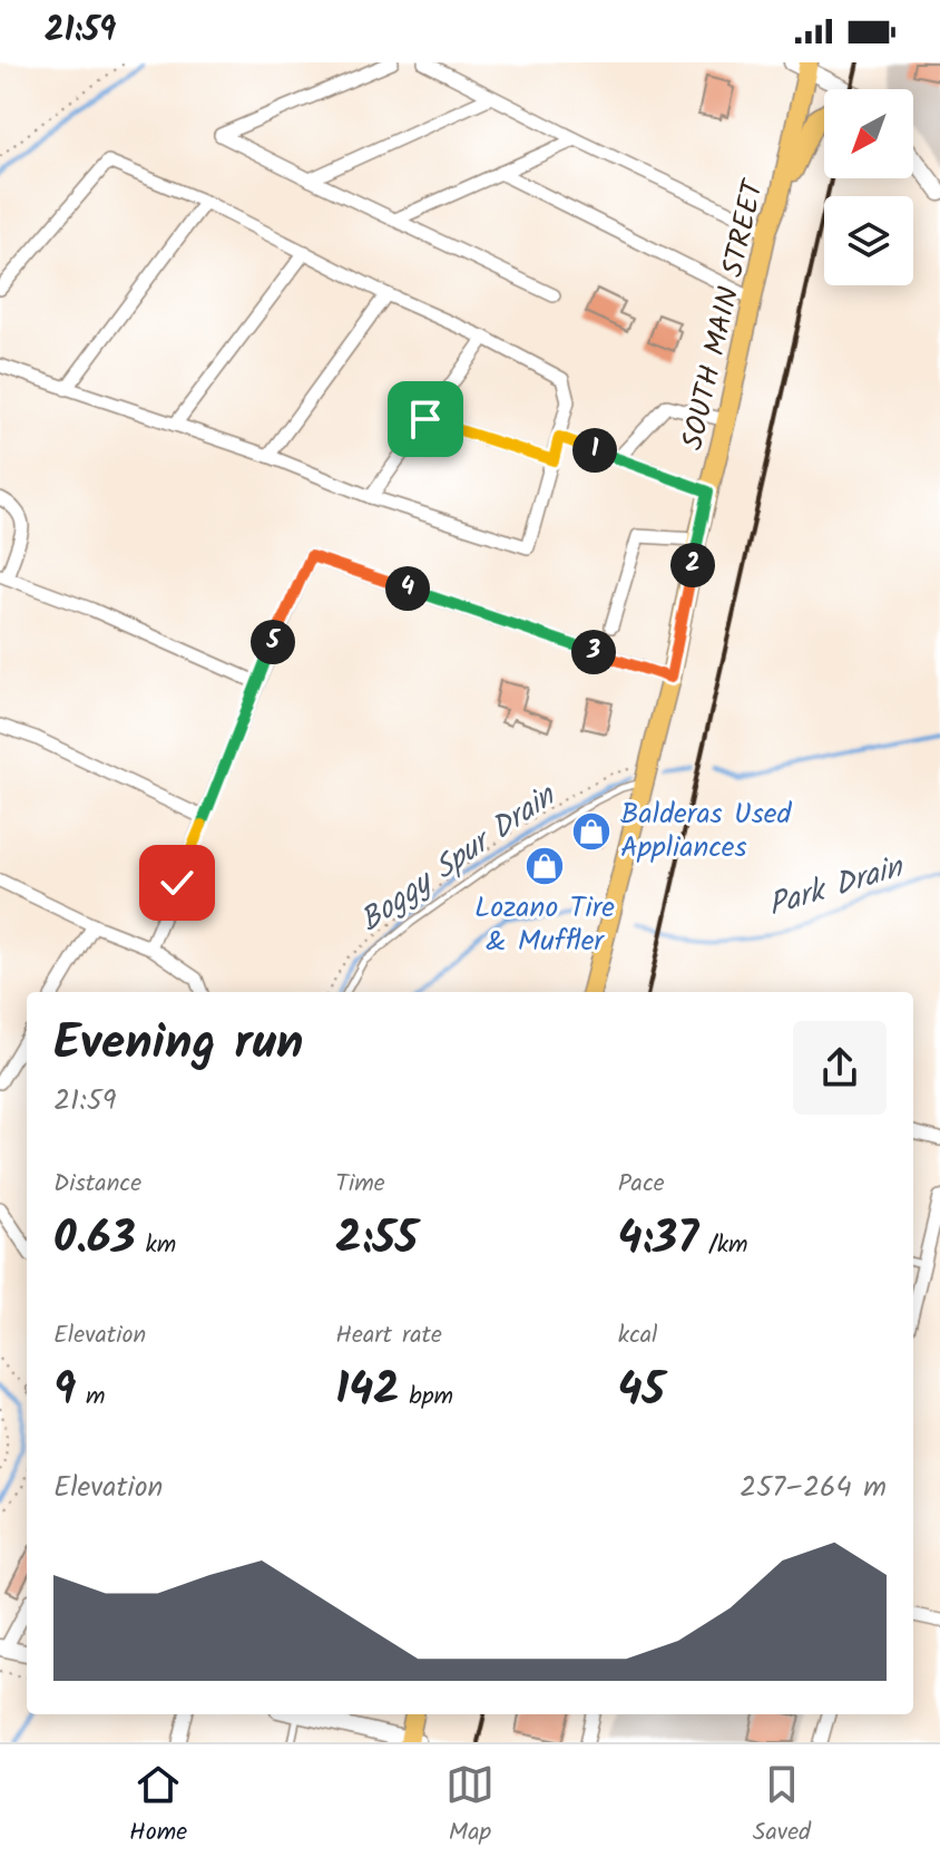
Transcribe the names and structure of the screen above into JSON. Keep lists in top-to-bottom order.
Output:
{
  "streets": {
    "main road": ["SOUTH MAIN STREET"]
  },
  "water": ["Boggy Spur Drain", "Park Drain"],
  "places": {
    "shop": ["Balderas Used Appliances", "Lozano Tire & Muffler"]
  },
  "north": "bottom left",
  "page": {
    "status": "21:59",
    "pins": [
      "1",
      "2",
      "4",
      "5",
      "3"
    ],
    "heading": ["Evening run", "21:59"],
    "stats": [
      ["Distance", "0.63 km"],
      ["Time", "2:55"],
      ["Pace", "4:37 /km"],
      ["Elevation", "9 m"],
      ["Heart rate", "142 bpm"],
      ["kcal", "45"]
    ],
    "chart": ["Elevation", "257–264 m"],
    "tabs": ["Home", "Map", "Saved"]
  }
}
